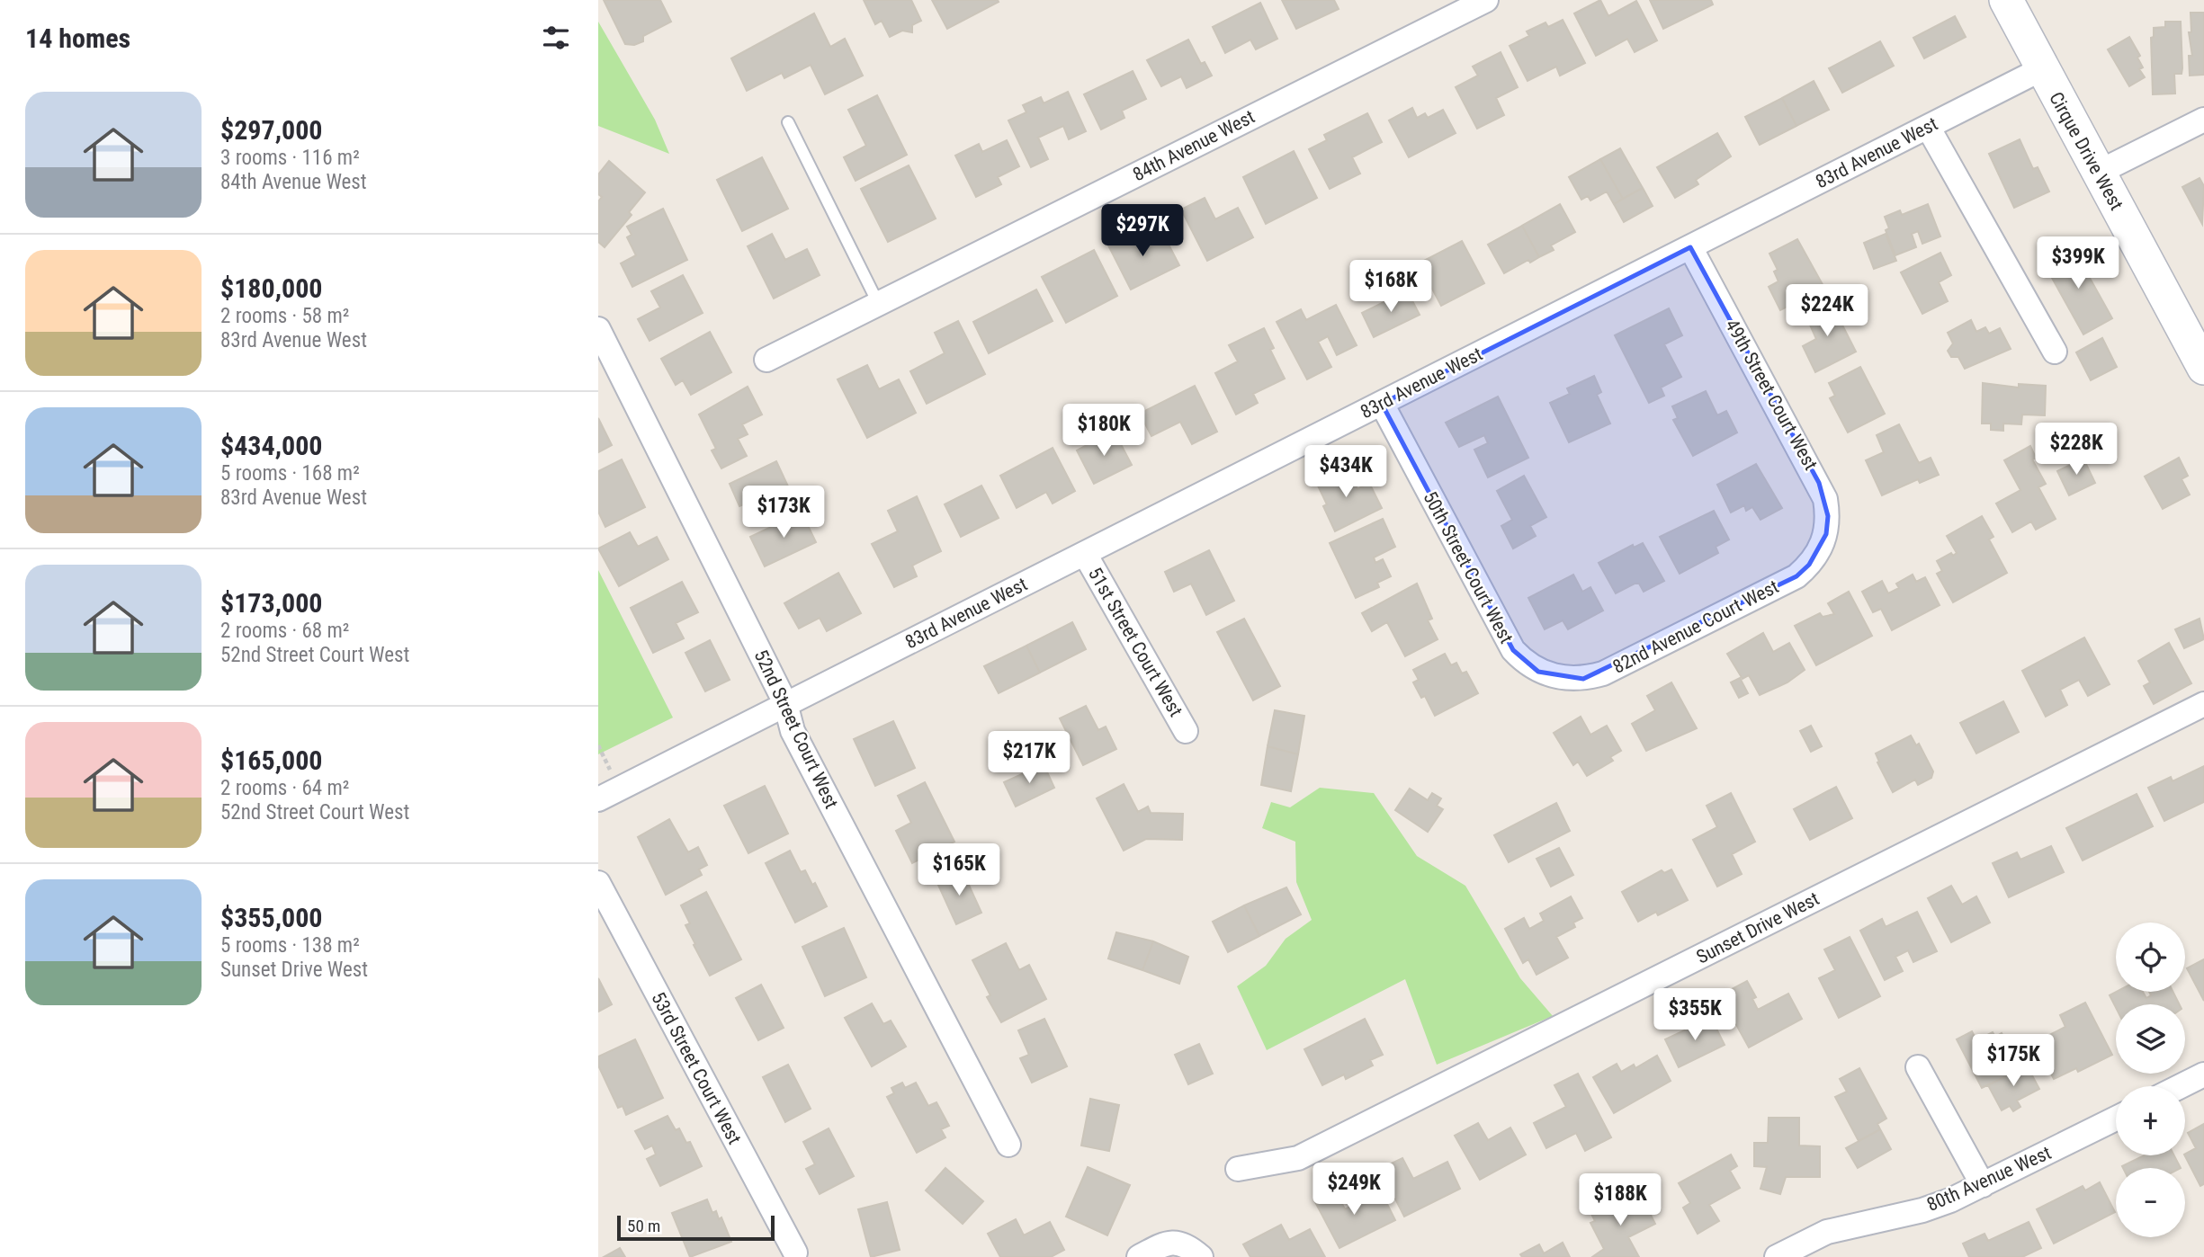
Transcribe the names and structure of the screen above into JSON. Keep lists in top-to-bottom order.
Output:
{
  "streets": {
    "street": [
      "84th Avenue West",
      "Cirque Drive West",
      "83rd Avenue West",
      "49th Street Court West",
      "50th Street Court West",
      "82nd Avenue Court West",
      "51st Street Court West",
      "52nd Street Court West",
      "Sunset Drive West",
      "53rd Street Court West",
      "80th Avenue West"
    ]
  },
  "crossings": [
    ["Cirque Drive West", "83rd Avenue West"],
    ["83rd Avenue West", "49th Street Court West"],
    ["83rd Avenue West", "50th Street Court West"],
    ["83rd Avenue West", "51st Street Court West"],
    ["83rd Avenue West", "52nd Street Court West"],
    ["49th Street Court West", "82nd Avenue Court West"],
    ["50th Street Court West", "82nd Avenue Court West"]
  ],
  "scale_bar": "50 m",
  "page": {
    "heading": "14 homes",
    "list": [
      {
        "name": "$297,000",
        "note": "3 rooms · 116 m² · 84th Avenue West"
      },
      {
        "name": "$180,000",
        "note": "2 rooms · 58 m² · 83rd Avenue West"
      },
      {
        "name": "$434,000",
        "note": "5 rooms · 168 m² · 83rd Avenue West"
      },
      {
        "name": "$173,000",
        "note": "2 rooms · 68 m² · 52nd Street Court West"
      },
      {
        "name": "$165,000",
        "note": "2 rooms · 64 m² · 52nd Street Court West"
      },
      {
        "name": "$355,000",
        "note": "5 rooms · 138 m² · Sunset Drive West"
      }
    ],
    "price": [
      "$297K",
      "$399K",
      "$168K",
      "$224K",
      "$180K",
      "$228K",
      "$434K",
      "$173K",
      "$217K",
      "$165K",
      "$355K",
      "$175K",
      "$249K",
      "$188K"
    ],
    "map_buttons": ["+", "−"],
    "scale": "50 m"
  }
}
